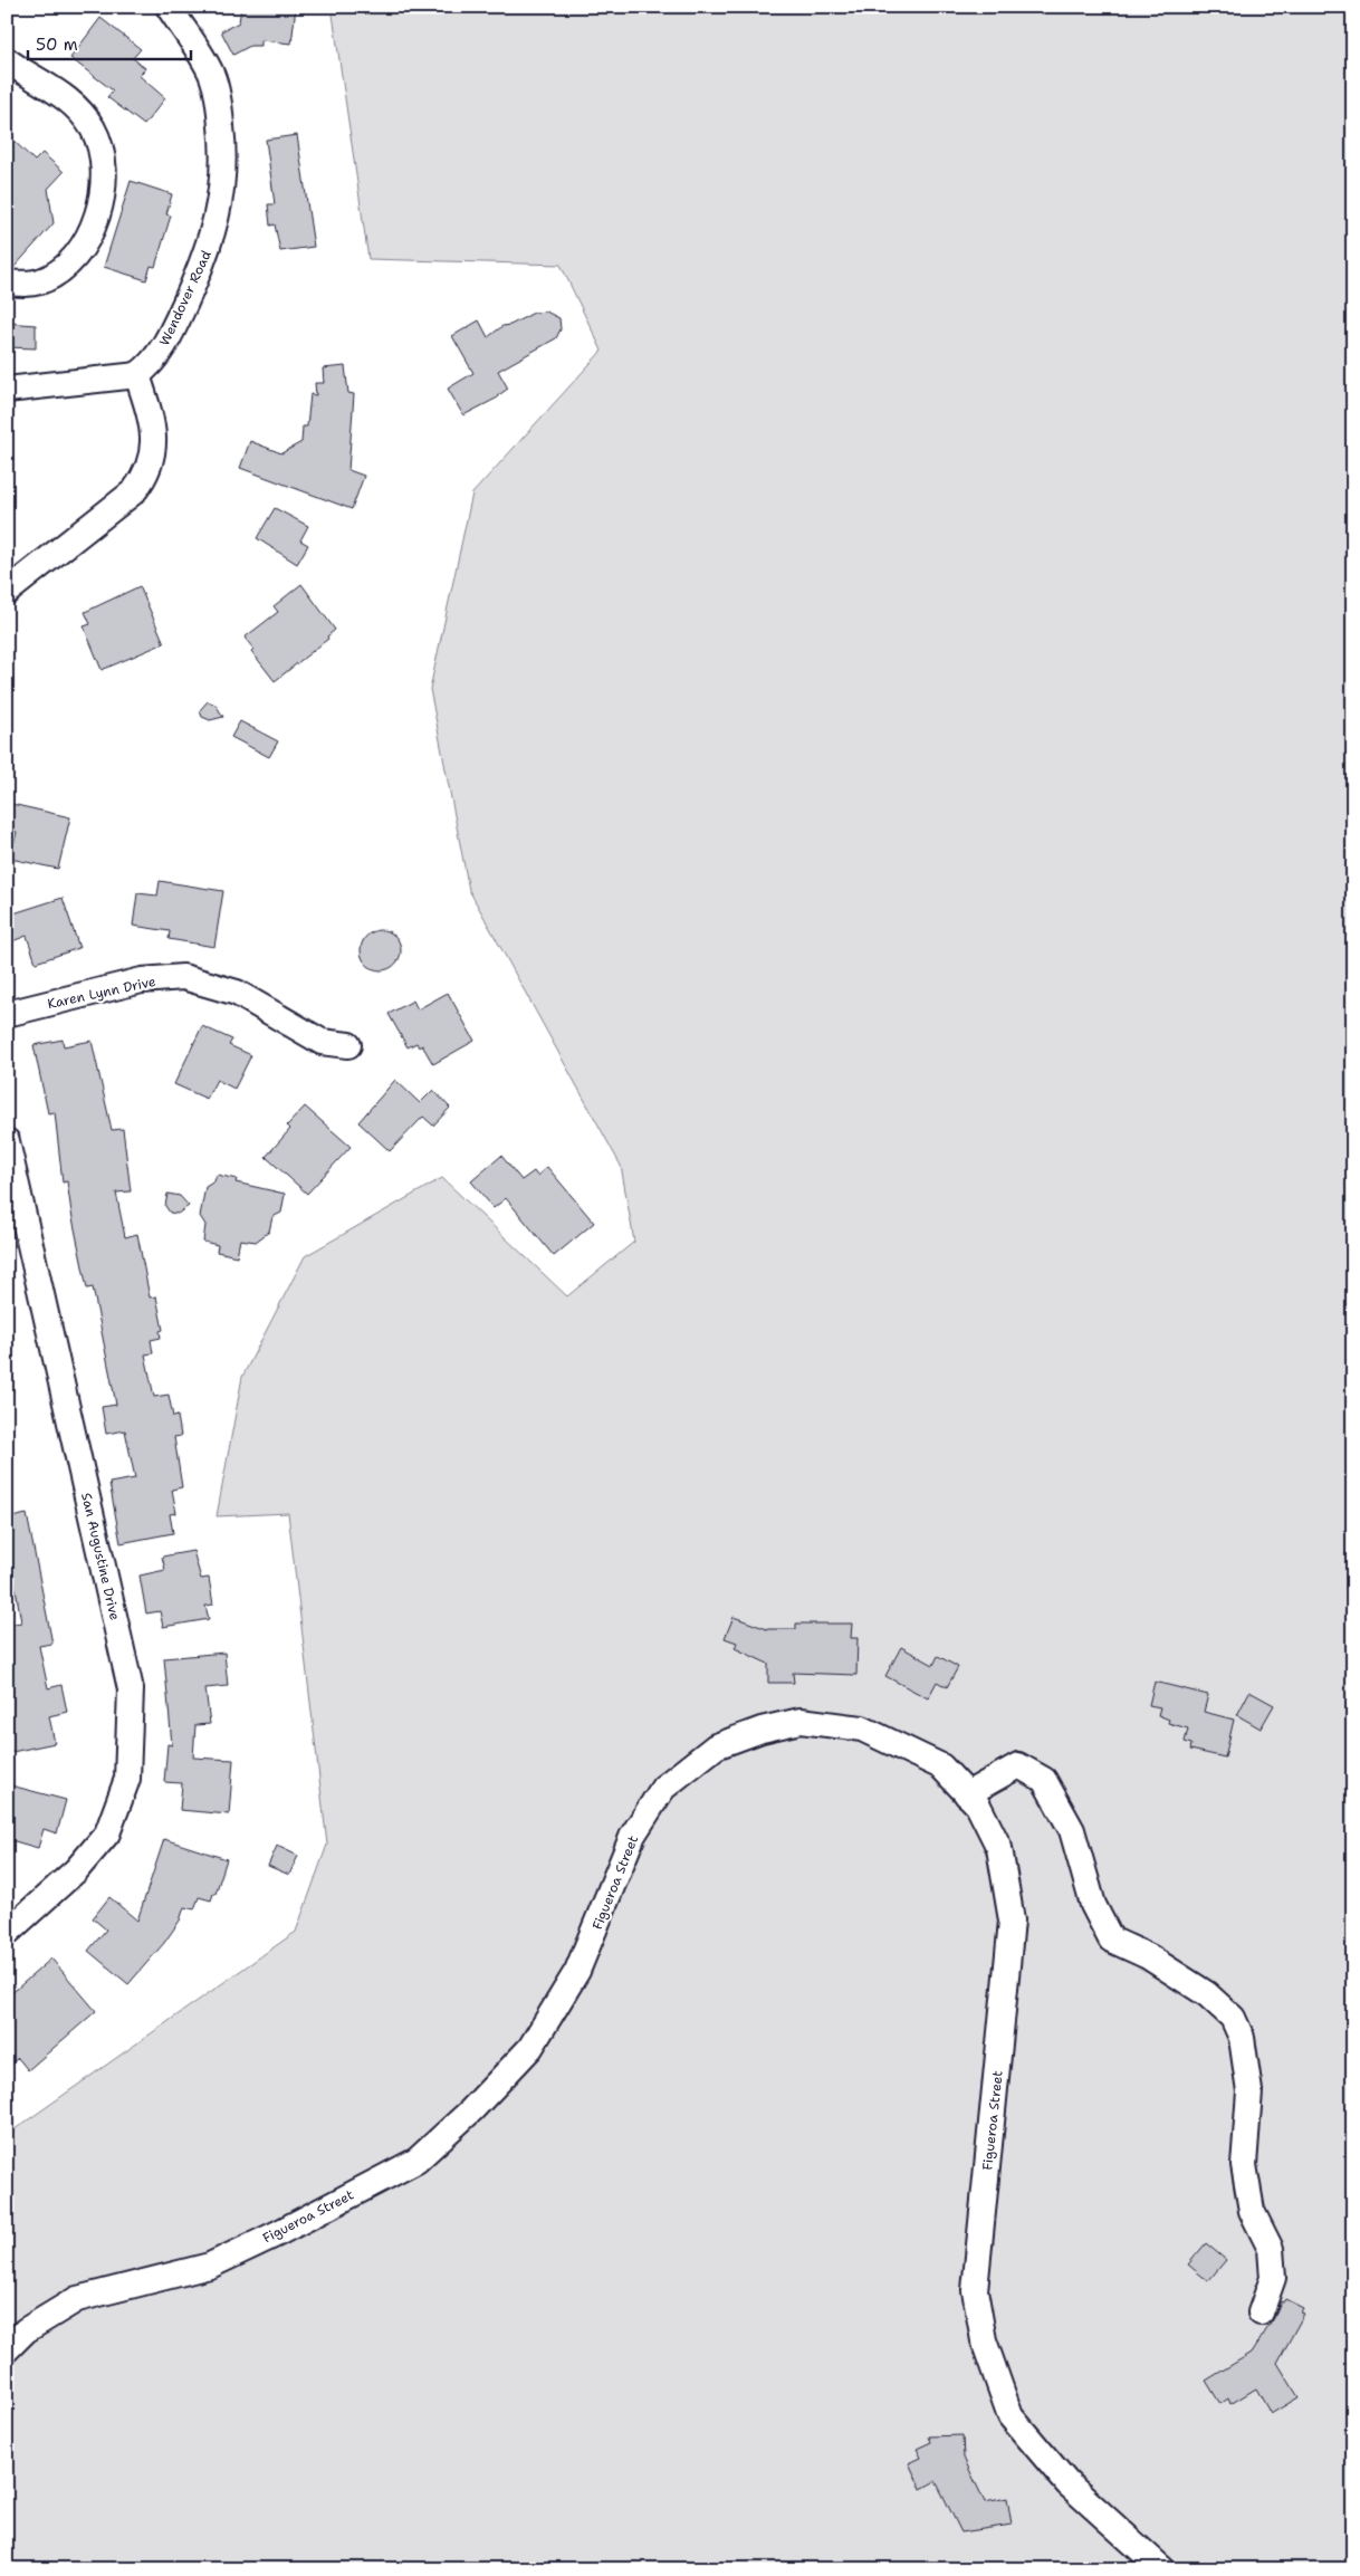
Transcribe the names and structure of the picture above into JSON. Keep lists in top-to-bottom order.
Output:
{
  "streets": {
    "street": [
      "Wendover Road",
      "Karen Lynn Drive",
      "San Augustine Drive",
      "Figueroa Street"
    ]
  },
  "scale_bar": "50 m"
}
